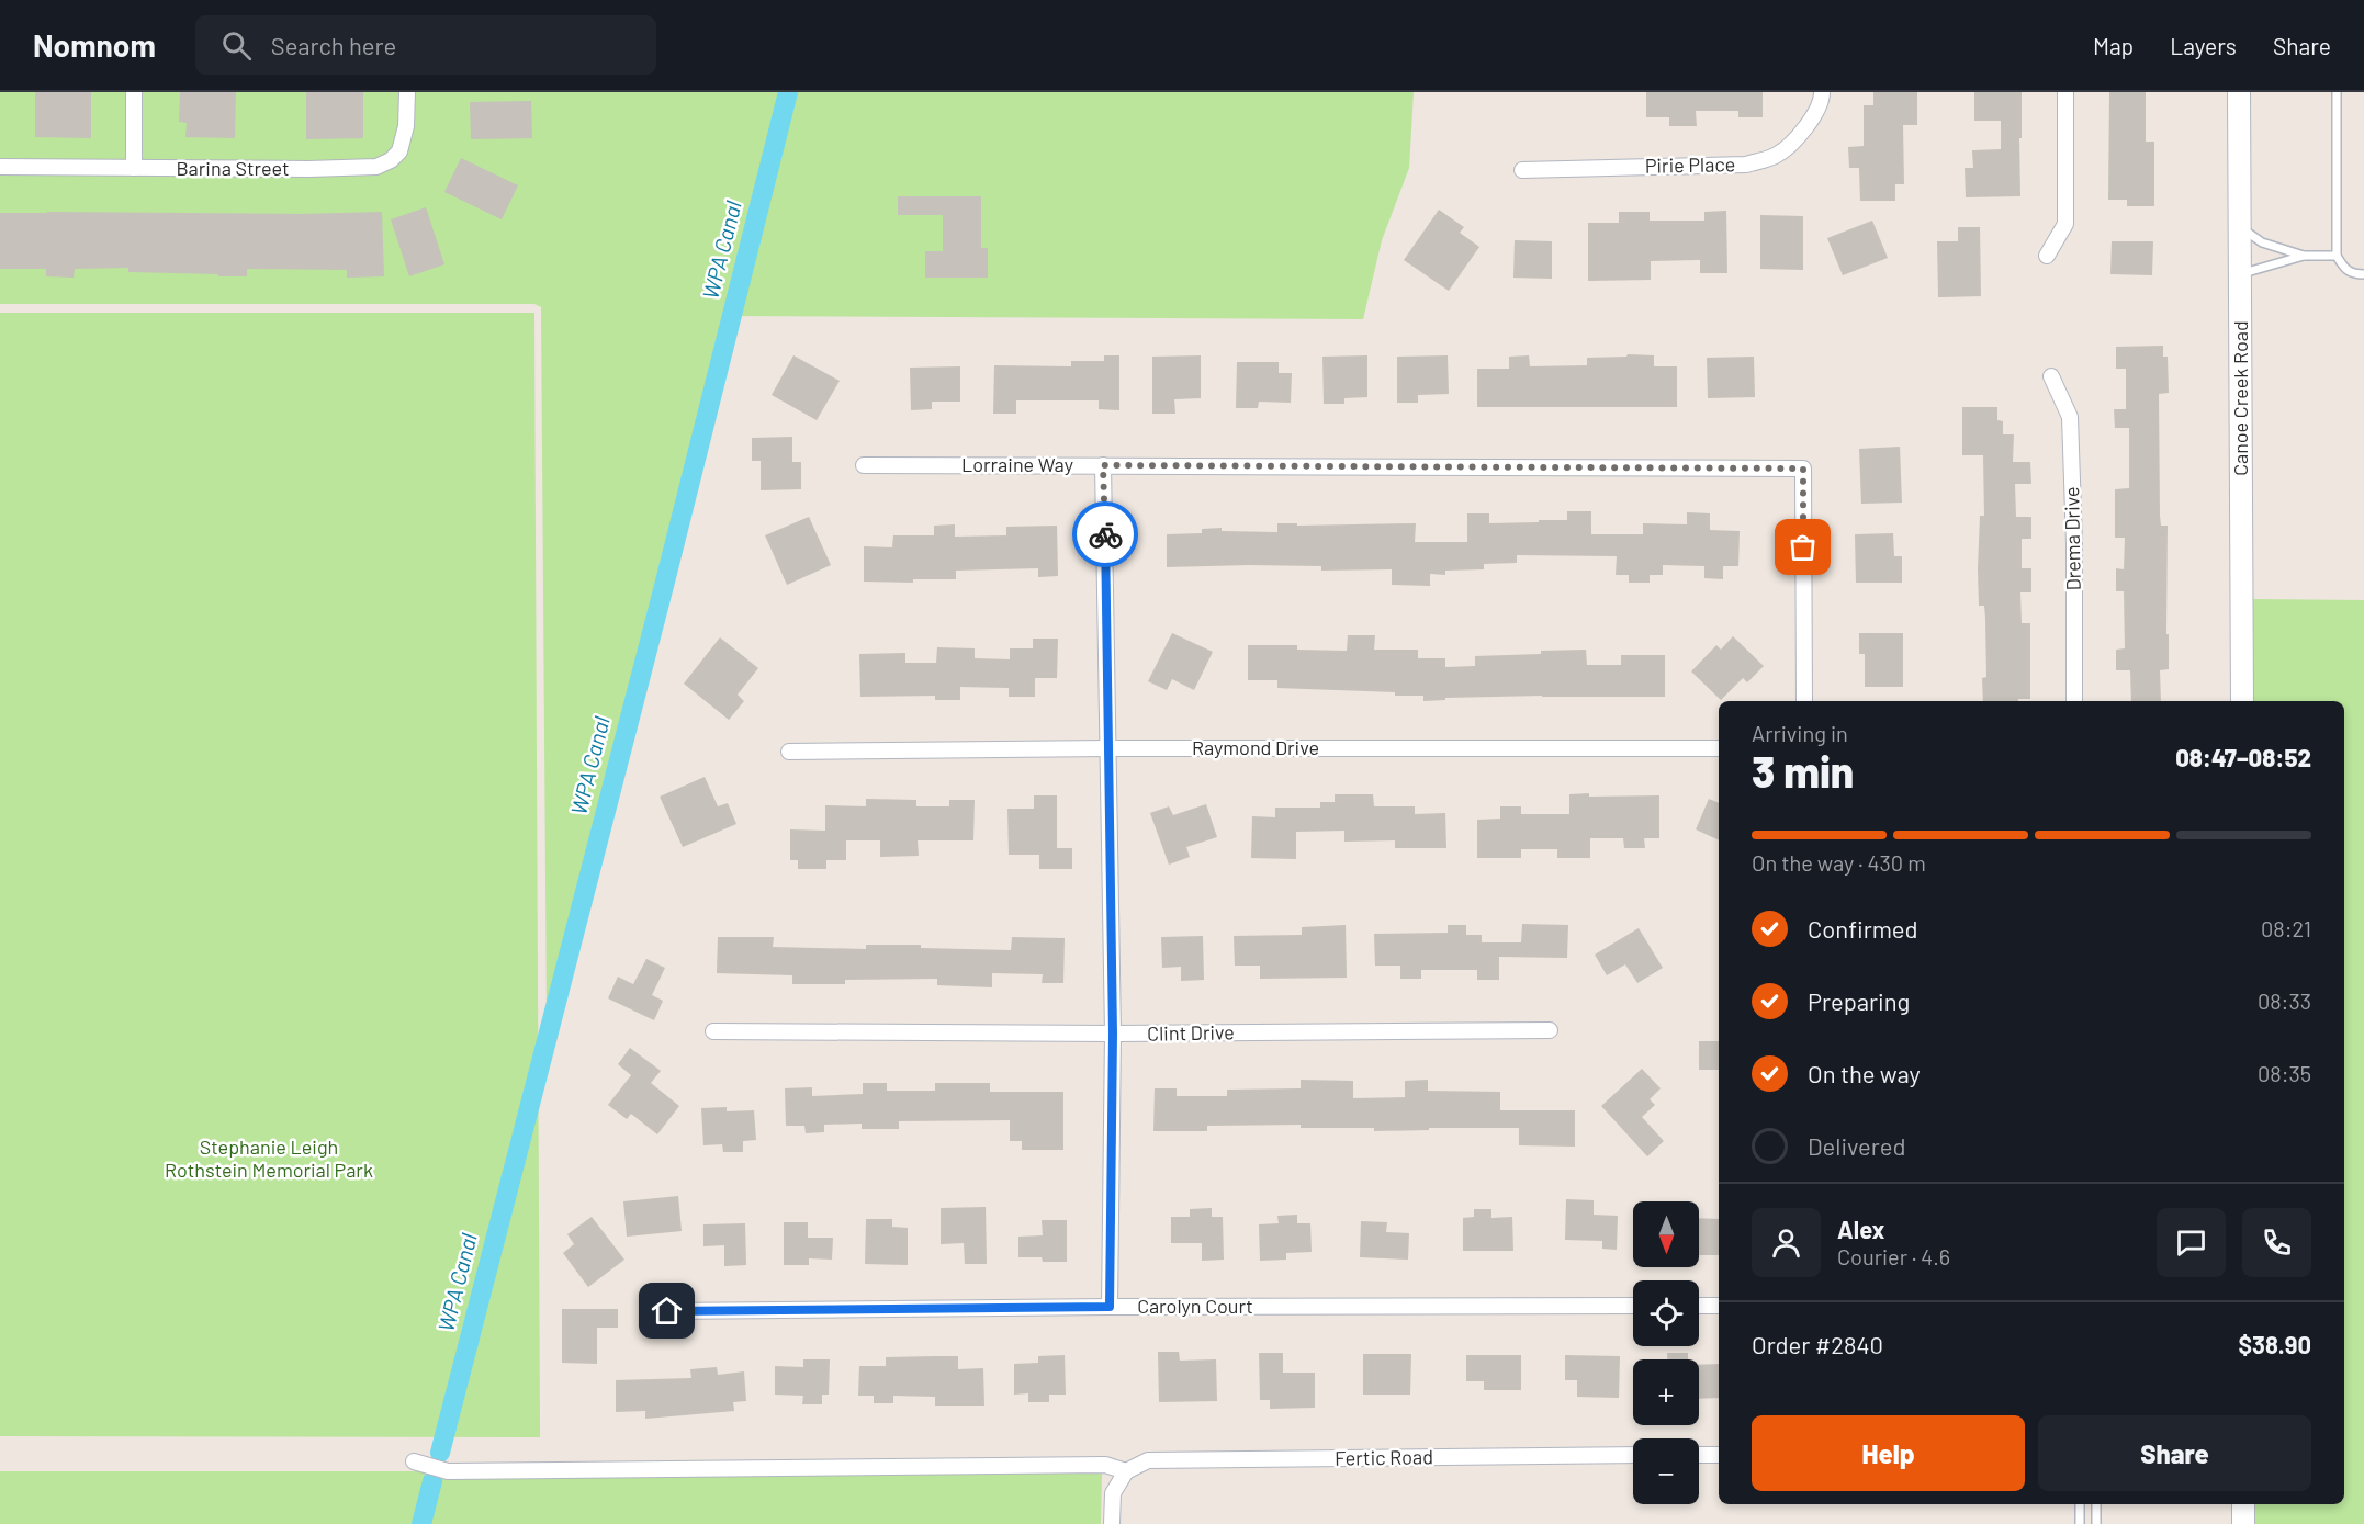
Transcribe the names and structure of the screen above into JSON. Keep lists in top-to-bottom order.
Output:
{
  "streets": {
    "main road": ["Canoe Creek Road"],
    "street": [
      "Pirie Place",
      "Barina Street",
      "Lorraine Way",
      "Drema Drive",
      "Raymond Drive",
      "Clint Drive",
      "Carolyn Court",
      "Fertic Road"
    ]
  },
  "water": ["WPA Canal"],
  "parks": ["Stephanie Leigh Rothstein Memorial Park"],
  "north": "bottom",
  "page": {
    "header": "Nomnom",
    "search": "Search here",
    "nav": ["Map", "Layers", "Share"],
    "heading": ["3 min", "Arriving in", "08:47–08:52"],
    "panel": [
      "Alex",
      "Courier · 4.6",
      "Order #2840",
      "$38.90"
    ],
    "bar": "On the way · 430 m",
    "list": [
      ["Confirmed", "08:21"],
      ["Preparing", "08:33"],
      ["On the way", "08:35"],
      "Delivered"
    ],
    "map_buttons": ["+", "−"],
    "buttons": ["Help", "Share"]
  }
}
